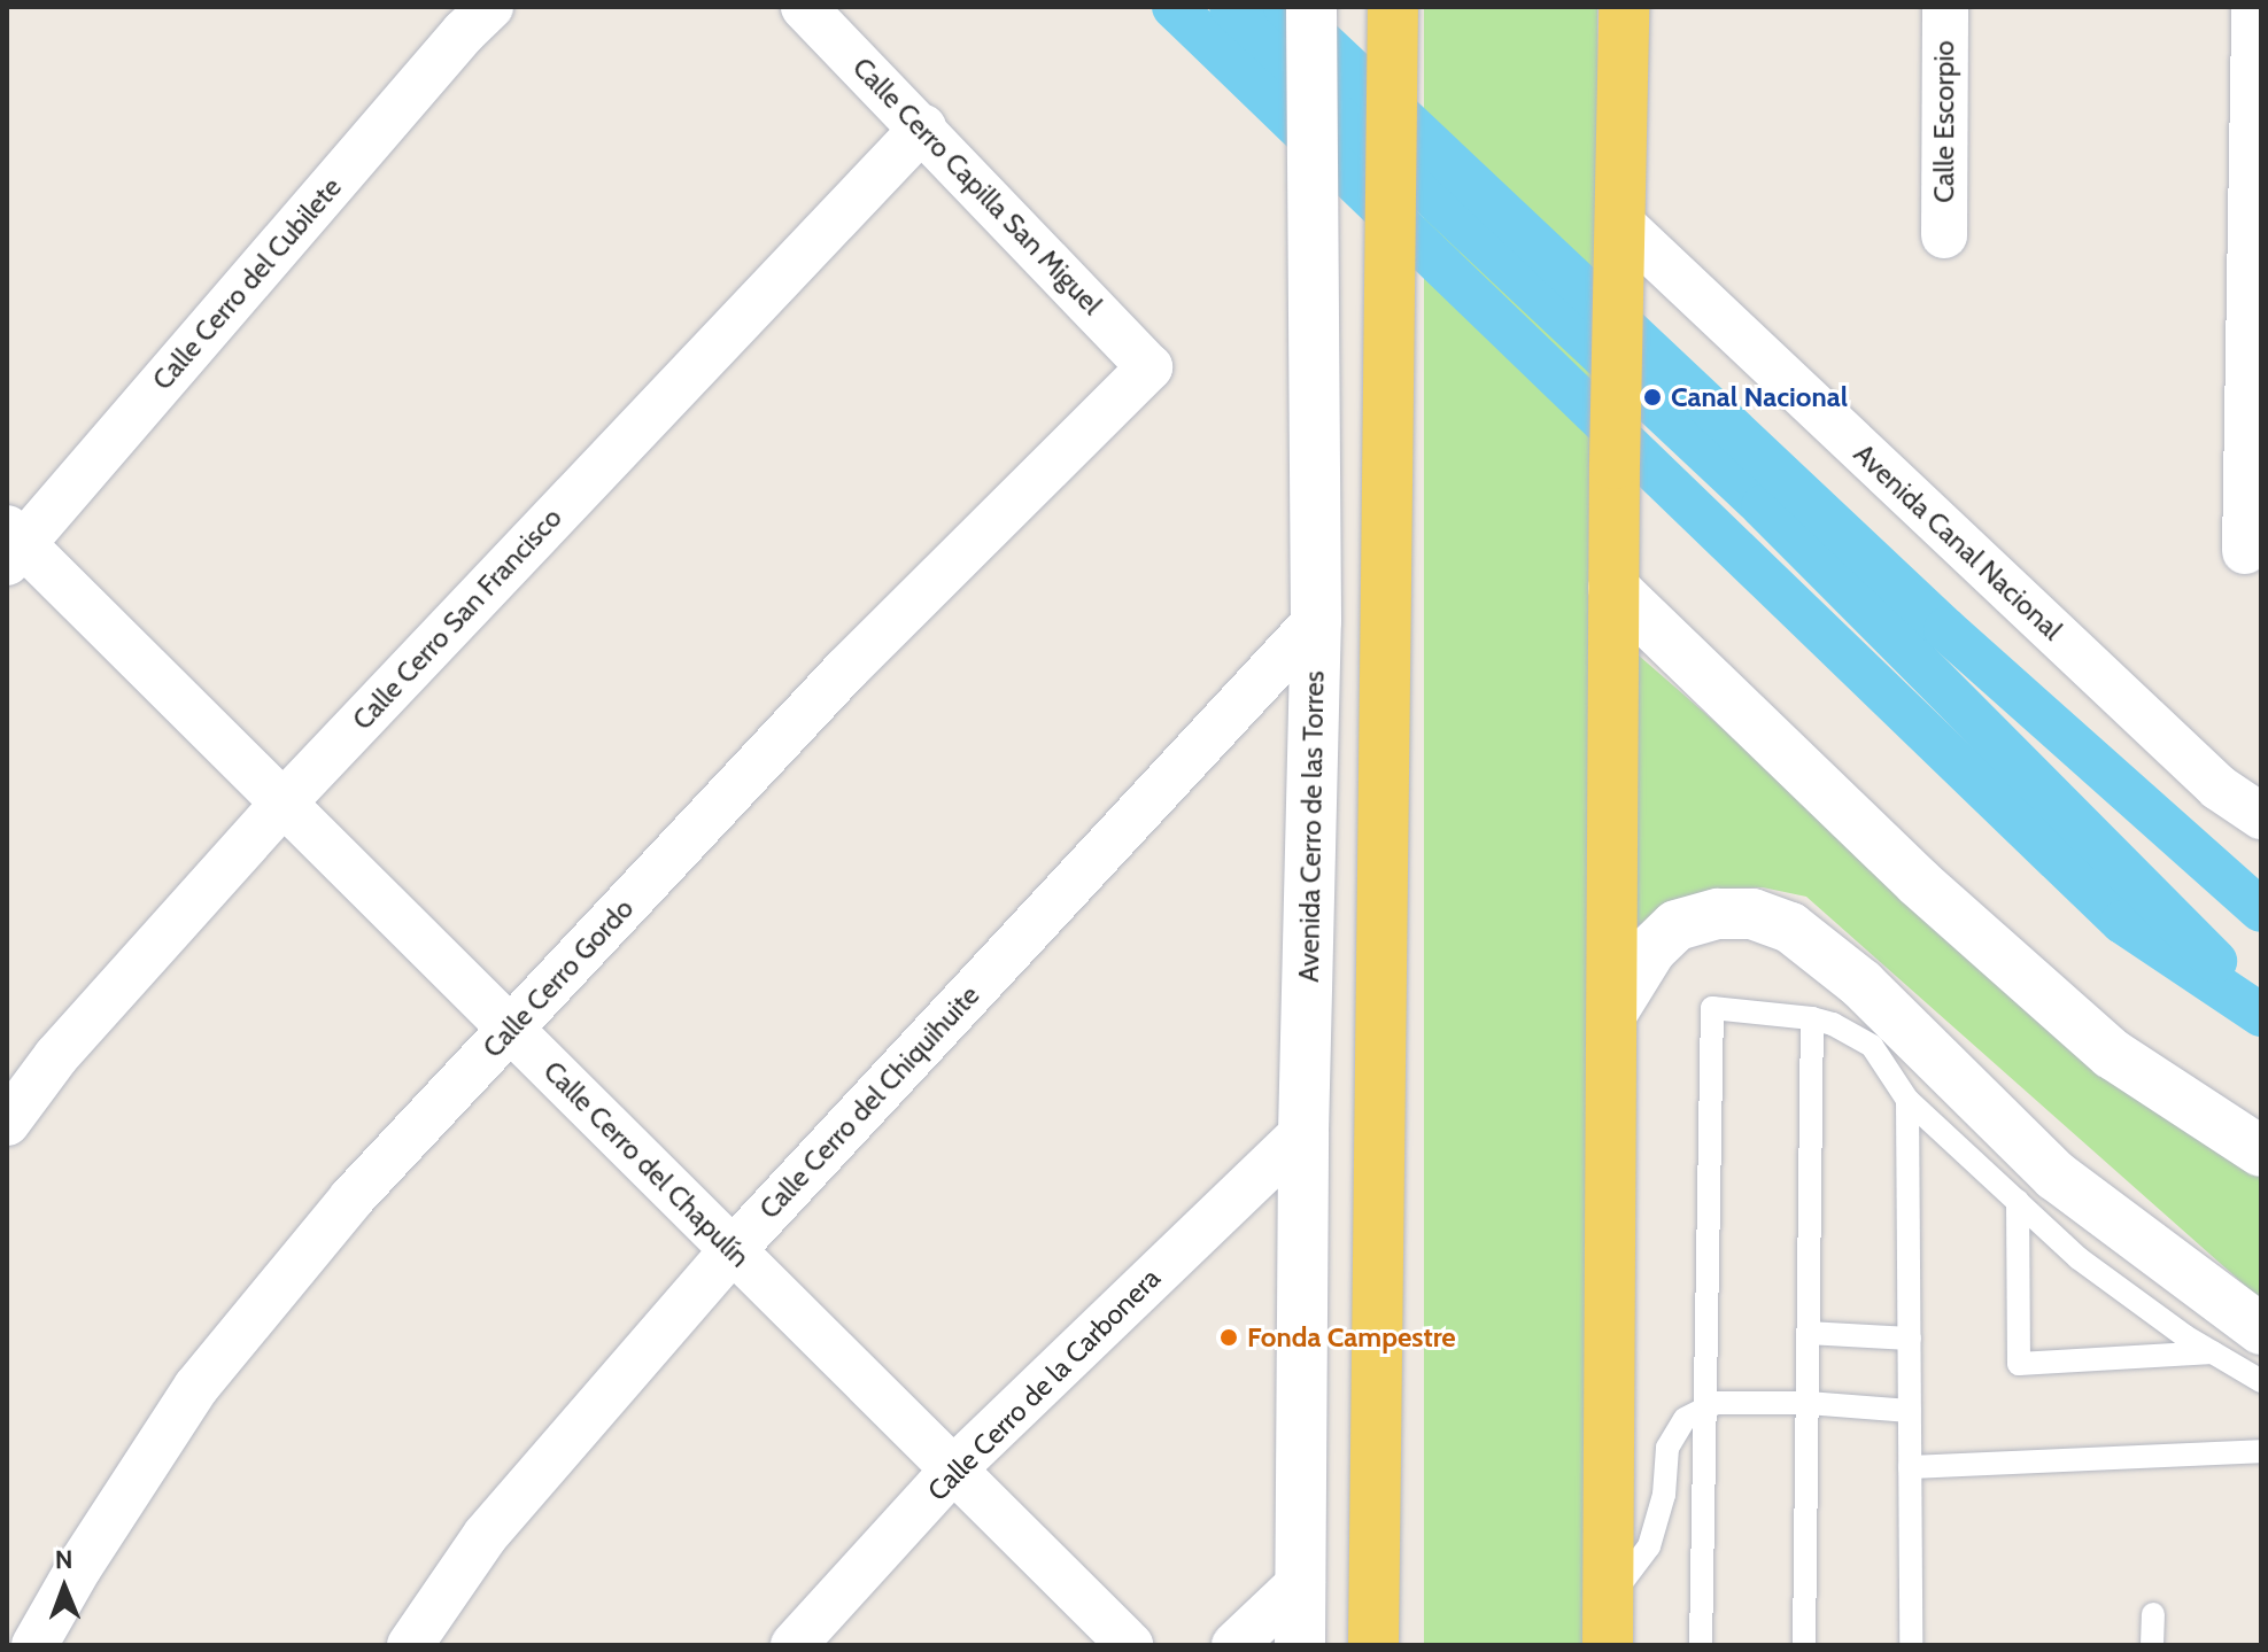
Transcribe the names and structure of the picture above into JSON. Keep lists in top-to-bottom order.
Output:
{
  "streets": {
    "street": [
      "Calle Escorpio",
      "Calle Cerro Capilla San Miguel",
      "Calle Cerro del Cubilete",
      "Avenida Canal Nacional",
      "Calle Cerro San Francisco",
      "Avenida Cerro de las Torres",
      "Calle Cerro Gordo",
      "Calle Cerro del Chiquihuite",
      "Calle Cerro del Chapulín",
      "Calle Cerro de la Carbonera"
    ]
  },
  "crossings": [
    ["Calle Cerro Capilla San Miguel", "Calle Cerro San Francisco"],
    ["Calle Cerro Capilla San Miguel", "Calle Cerro Gordo"],
    ["Calle Cerro del Cubilete", "Calle Cerro del Chapulín"],
    ["Calle Cerro San Francisco", "Calle Cerro del Chapulín"],
    ["Avenida Cerro de las Torres", "Calle Cerro del Chiquihuite"],
    ["Avenida Cerro de las Torres", "Calle Cerro de la Carbonera"],
    ["Calle Cerro Gordo", "Calle Cerro del Chapulín"],
    ["Calle Cerro del Chiquihuite", "Calle Cerro del Chapulín"],
    ["Calle Cerro del Chapulín", "Calle Cerro de la Carbonera"]
  ],
  "places": ["Canal Nacional", "Fonda Campestre"],
  "north": "top"
}
